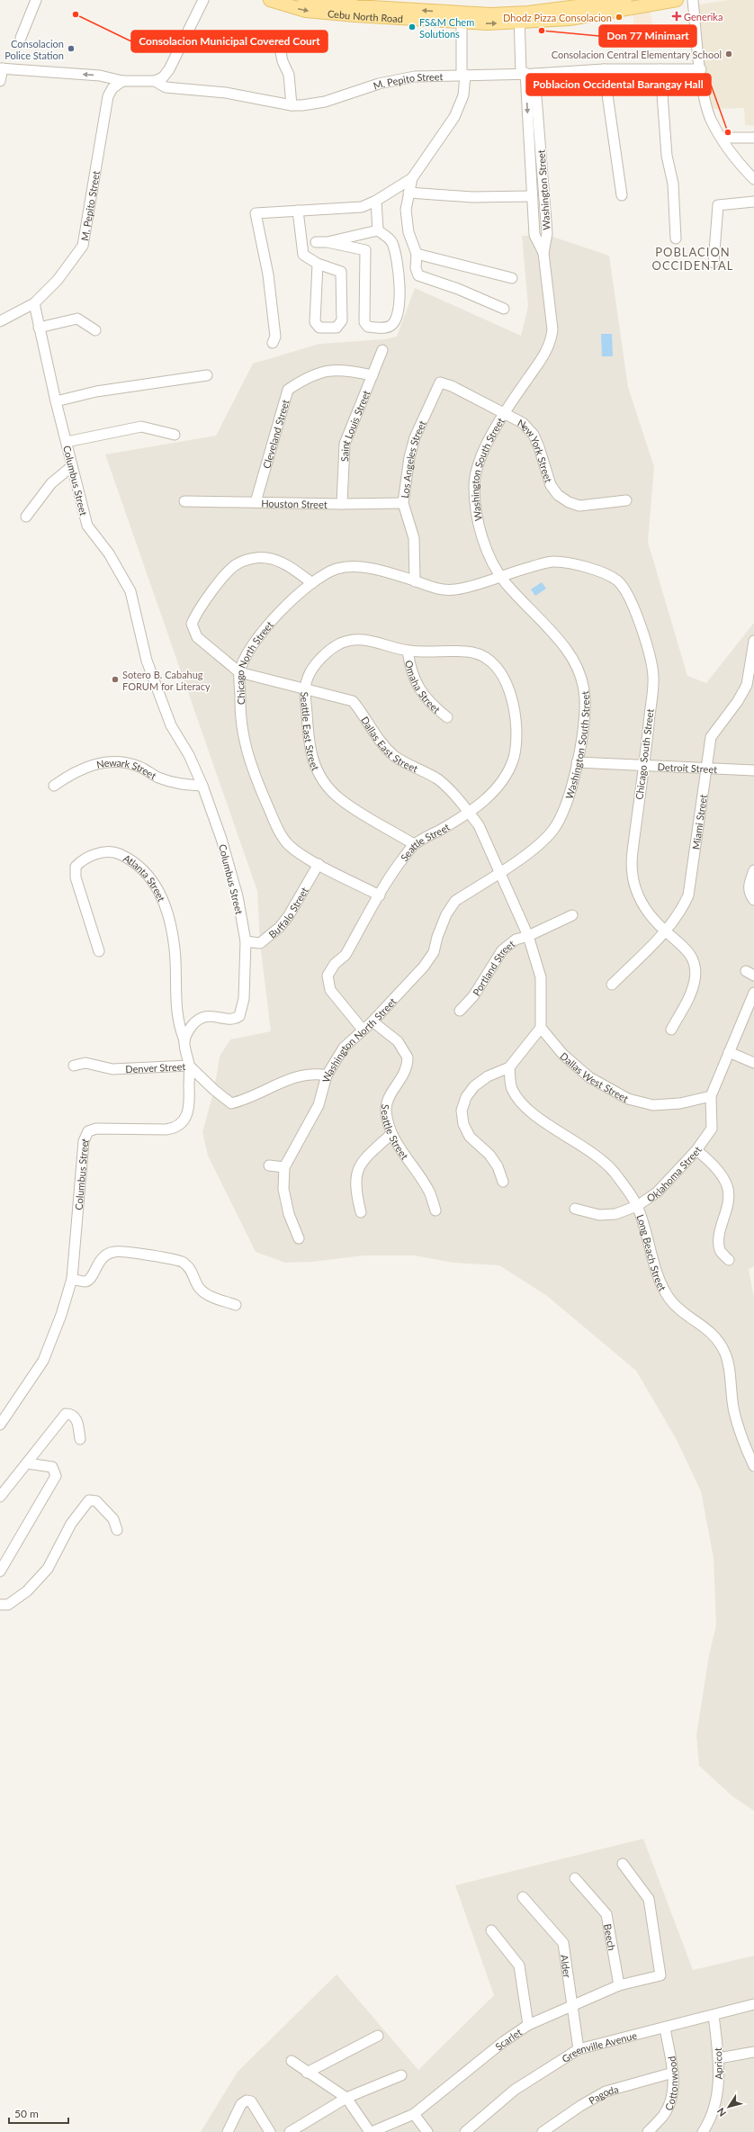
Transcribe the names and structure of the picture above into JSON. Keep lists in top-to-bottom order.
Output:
{
  "streets": {
    "main road": ["Cebu North Road"],
    "street": [
      "M. Pepito Street",
      "Washington Street",
      "Saint Louis Street",
      "Cleveland Street",
      "New York Street",
      "Los Angeles Street",
      "Washington South Street",
      "Columbus Street",
      "Houston Street",
      "Chicago North Street",
      "Omaha Street",
      "Seattle East Street",
      "Dallas East Street",
      "Chicago South Street",
      "Detroit Street",
      "Newark Street",
      "Miami Street",
      "Seattle Street",
      "Atlanta Street",
      "Buffalo Street",
      "Portland Street",
      "Washington North Street",
      "Denver Street",
      "Dallas West Street",
      "Oklahoma Street",
      "Long Beach Street",
      "Beech",
      "Alder",
      "Scarlet",
      "Greenville Avenue",
      "Apricot",
      "Cottonwood",
      "Pagoda"
    ]
  },
  "crossings": [
    ["M. Pepito Street", "Washington Street"],
    ["M. Pepito Street", "Columbus Street"],
    ["Washington Street", "Washington South Street"],
    ["Saint Louis Street", "Cleveland Street"],
    ["Saint Louis Street", "Houston Street"],
    ["Cleveland Street", "Houston Street"],
    ["New York Street", "Los Angeles Street"],
    ["New York Street", "Washington South Street"],
    ["Los Angeles Street", "Houston Street"],
    ["Los Angeles Street", "Chicago North Street"],
    ["Washington South Street", "Chicago North Street"],
    ["Washington South Street", "Dallas East Street"],
    ["Washington South Street", "Chicago South Street"],
    ["Washington South Street", "Detroit Street"],
    ["Washington South Street", "Washington North Street"],
    ["Columbus Street", "Newark Street"],
    ["Columbus Street", "Atlanta Street"],
    ["Columbus Street", "Buffalo Street"],
    ["Columbus Street", "Denver Street"],
    ["Chicago North Street", "Dallas East Street"],
    ["Chicago North Street", "Chicago South Street"],
    ["Chicago North Street", "Seattle Street"],
    ["Chicago North Street", "Buffalo Street"],
    ["Omaha Street", "Seattle East Street"],
    ["Seattle East Street", "Dallas East Street"],
    ["Seattle East Street", "Seattle Street"],
    ["Dallas East Street", "Seattle Street"],
    ["Dallas East Street", "Washington North Street"],
    ["Chicago South Street", "Detroit Street"],
    ["Chicago South Street", "Miami Street"],
    ["Detroit Street", "Miami Street"],
    ["Seattle Street", "Washington North Street"],
    ["Washington North Street", "Denver Street"],
    ["Dallas West Street", "Oklahoma Street"],
    ["Oklahoma Street", "Long Beach Street"],
    ["Beech", "Scarlet"],
    ["Alder", "Scarlet"],
    ["Alder", "Greenville Avenue"],
    ["Greenville Avenue", "Apricot"],
    ["Greenville Avenue", "Cottonwood"],
    ["Cottonwood", "Pagoda"]
  ],
  "districts": ["POBLACION OCCIDENTAL"],
  "places": {
    "other": [
      "Consolacion Municipal Covered Court",
      "Dhodz Pizza Consolacion",
      "FS&M Chem Solutions",
      "Don 77 Minimart",
      "Consolacion Police Station",
      "Consolacion Central Elementary School",
      "Poblacion Occidental Barangay Hall",
      "Sotero B. Cabahug FORUM for Literacy"
    ],
    "health": ["Generika"]
  },
  "scale_bar": "50 m",
  "north": "bottom left"
}
